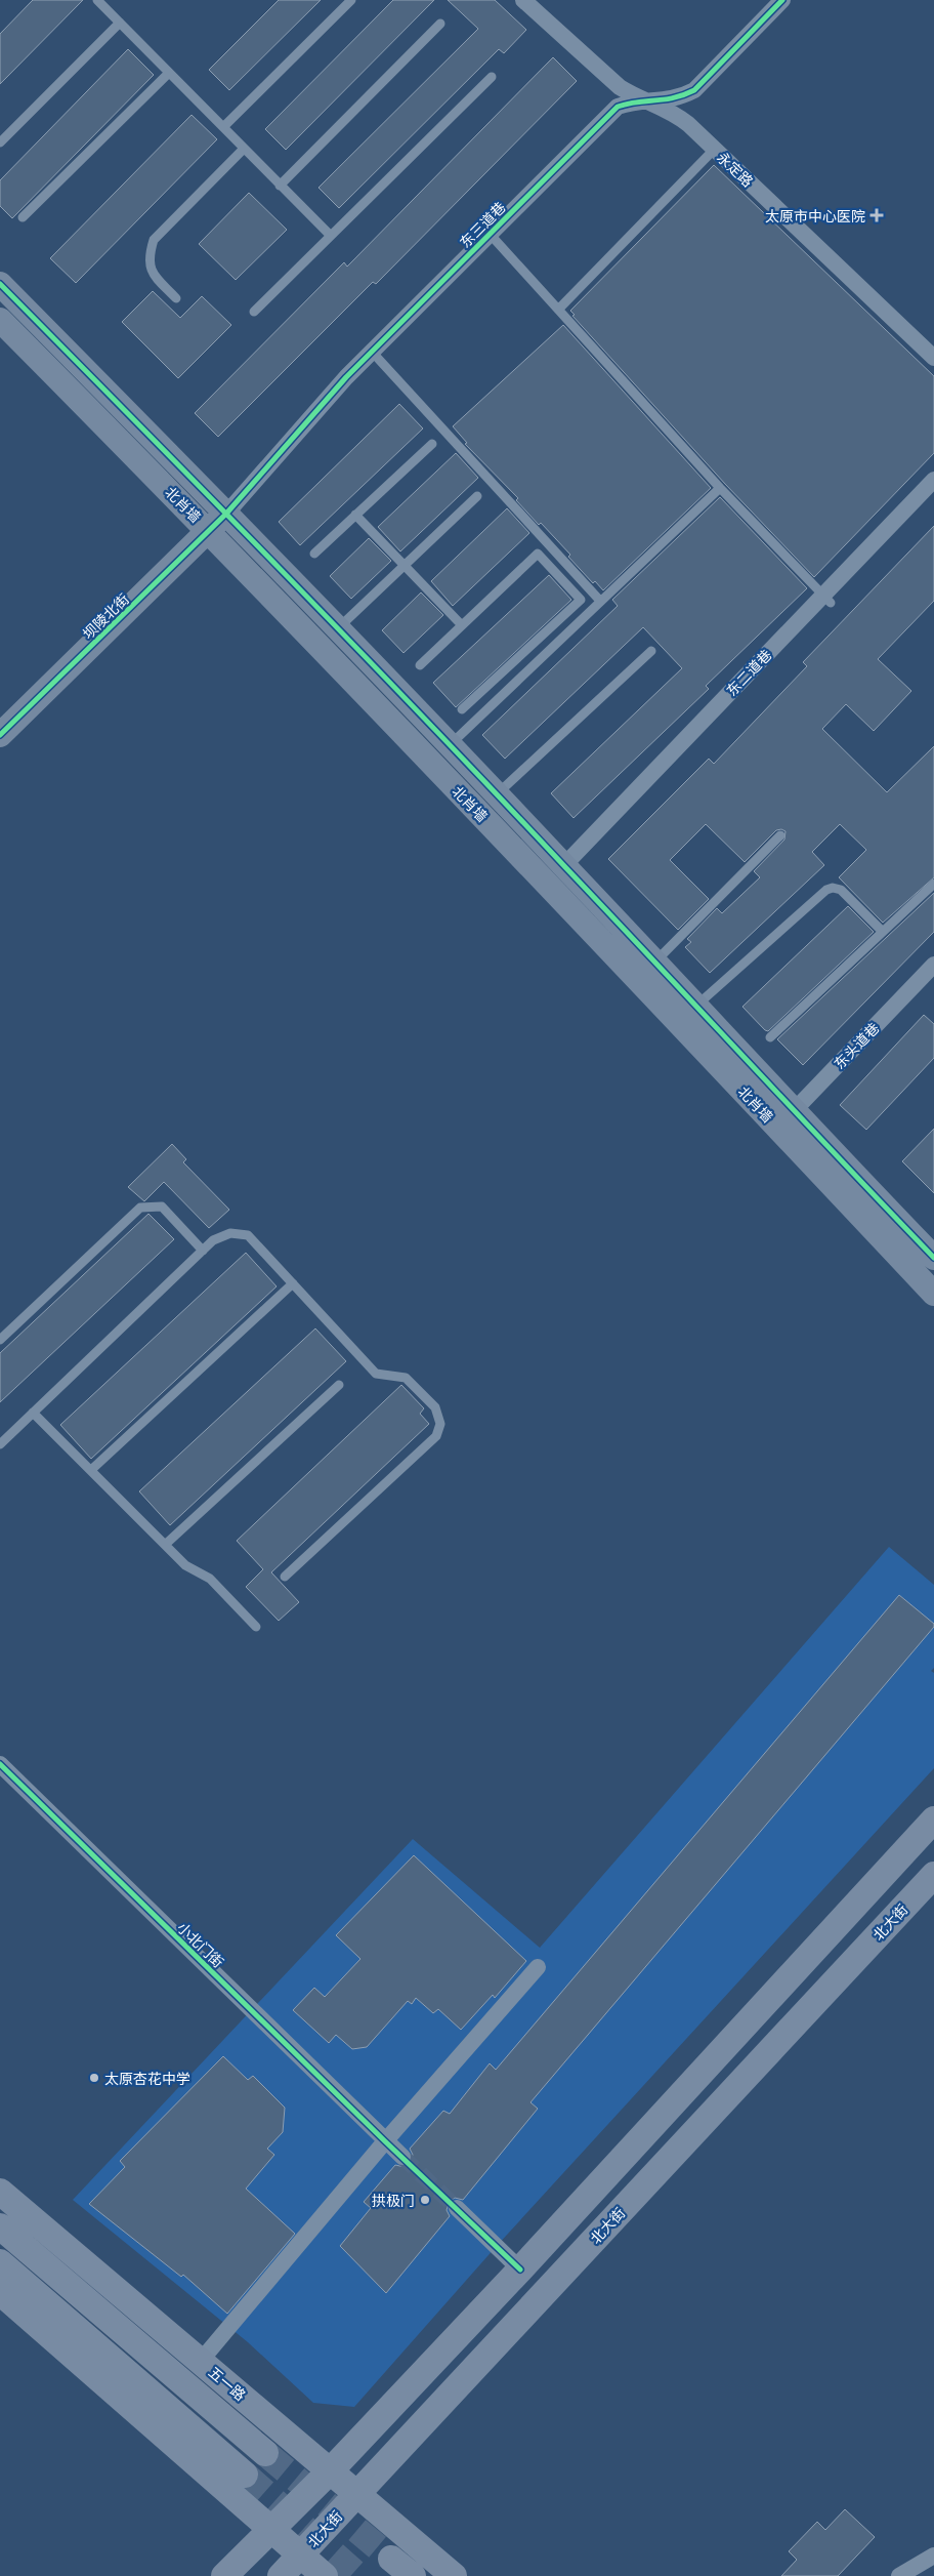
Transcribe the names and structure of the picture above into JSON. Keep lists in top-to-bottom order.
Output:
{
  "streets": {
    "main road": ["北大街", "五一路"],
    "street": [
      "永定路",
      "东三道巷",
      "北肖墙",
      "坝陵北街",
      "东二道巷",
      "东头道巷",
      "小北门街"
    ]
  },
  "crossings": [
    ["永定路", "东三道巷"],
    ["东三道巷", "坝陵北街"],
    ["北肖墙", "坝陵北街"],
    ["北肖墙", "东头道巷"],
    ["北大街", "五一路"]
  ],
  "places": {
    "health": ["太原市中心医院"],
    "other": ["太原杏花中学", "拱极门"]
  }
}
